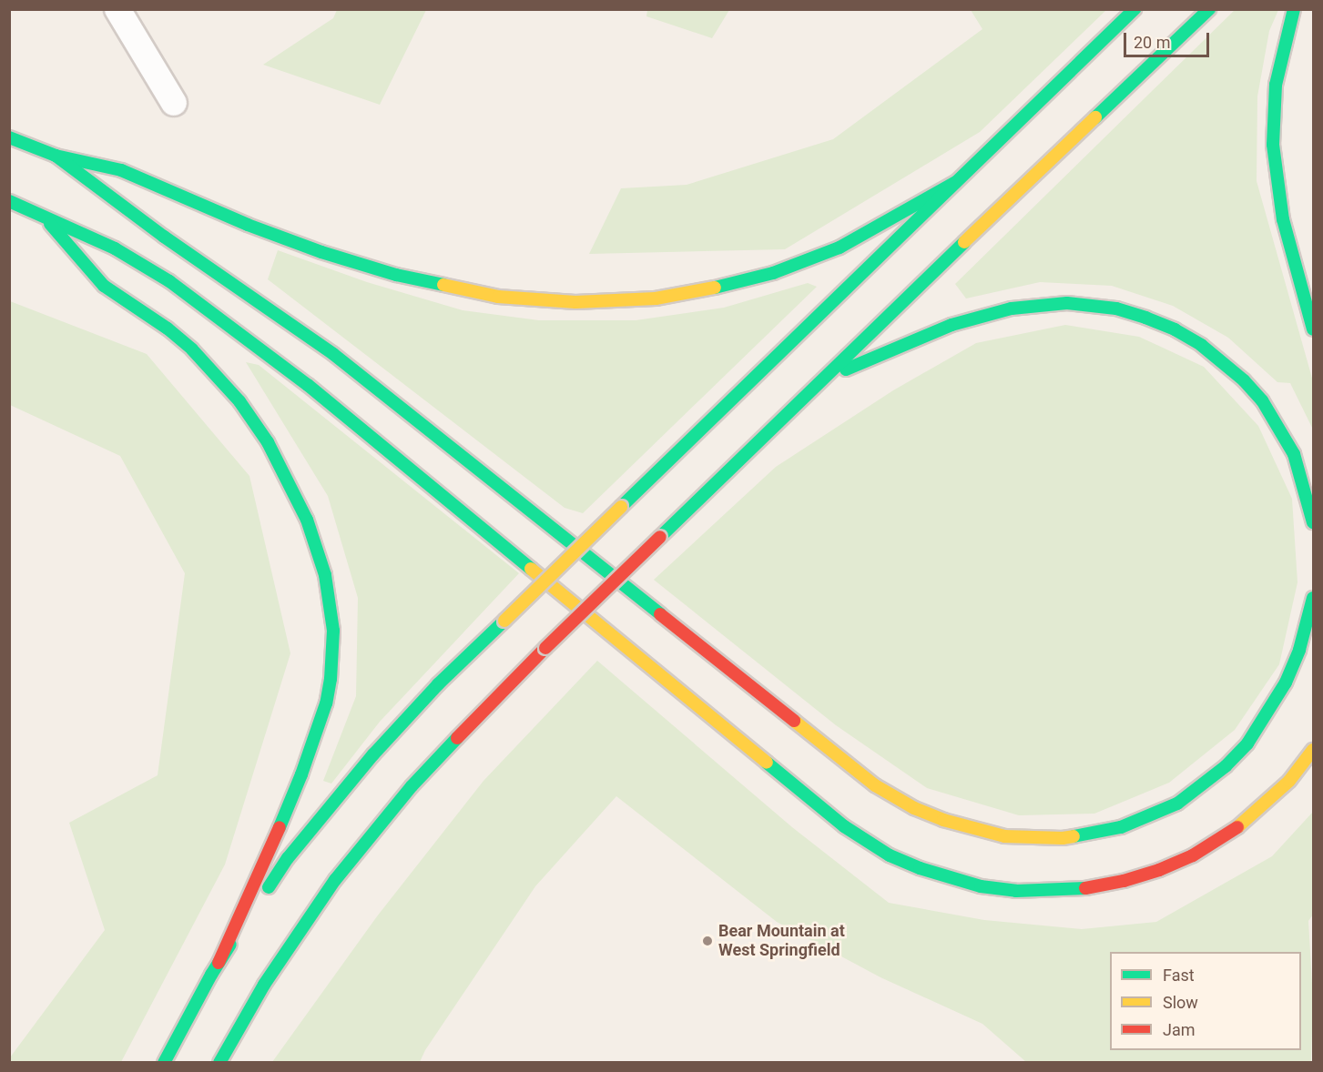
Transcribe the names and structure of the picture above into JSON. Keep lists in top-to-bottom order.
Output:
{
  "places": ["Bear Mountain at West Springfield"],
  "legend": ["Fast", "Slow", "Jam"],
  "scale_bar": "20 m"
}
